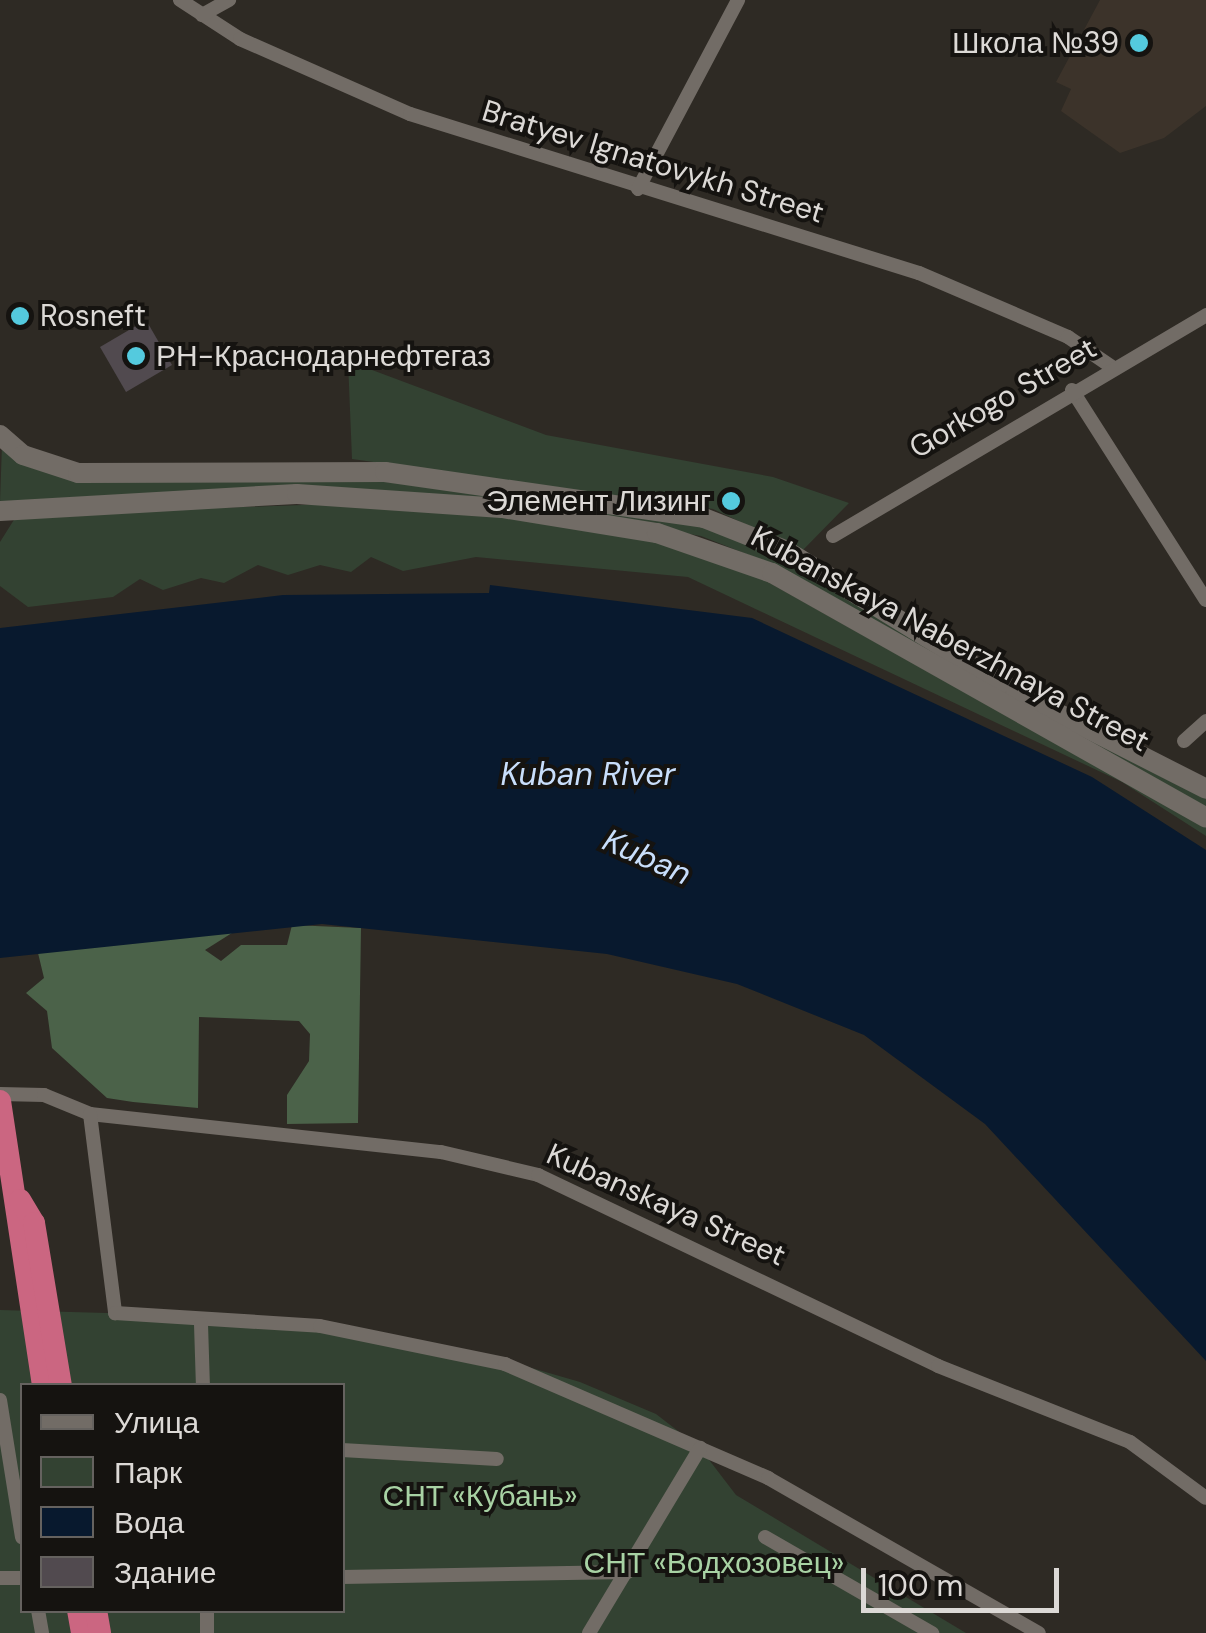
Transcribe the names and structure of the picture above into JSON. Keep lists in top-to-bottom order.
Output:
{
  "streets": {
    "main road": ["Kubanskaya Naberzhnaya Street"],
    "street": ["Bratyev Ignatovykh Street", "Gorkogo Street", "Kubanskaya Street"]
  },
  "crossings": [
    ["Bratyev Ignatovykh Street", "Gorkogo Street"]
  ],
  "water": ["Kuban River", "Kuban"],
  "parks": ["СНТ «Кубань»", "СНТ «Водхозовец»"],
  "places": [
    "Школа №39",
    "Rosneft",
    "РН-Краснодарнефтегаз",
    "Элемент Лизинг"
  ],
  "legend": [
    "Улица",
    "Парк",
    "Вода",
    "Здание"
  ],
  "scale_bar": "100 m"
}
